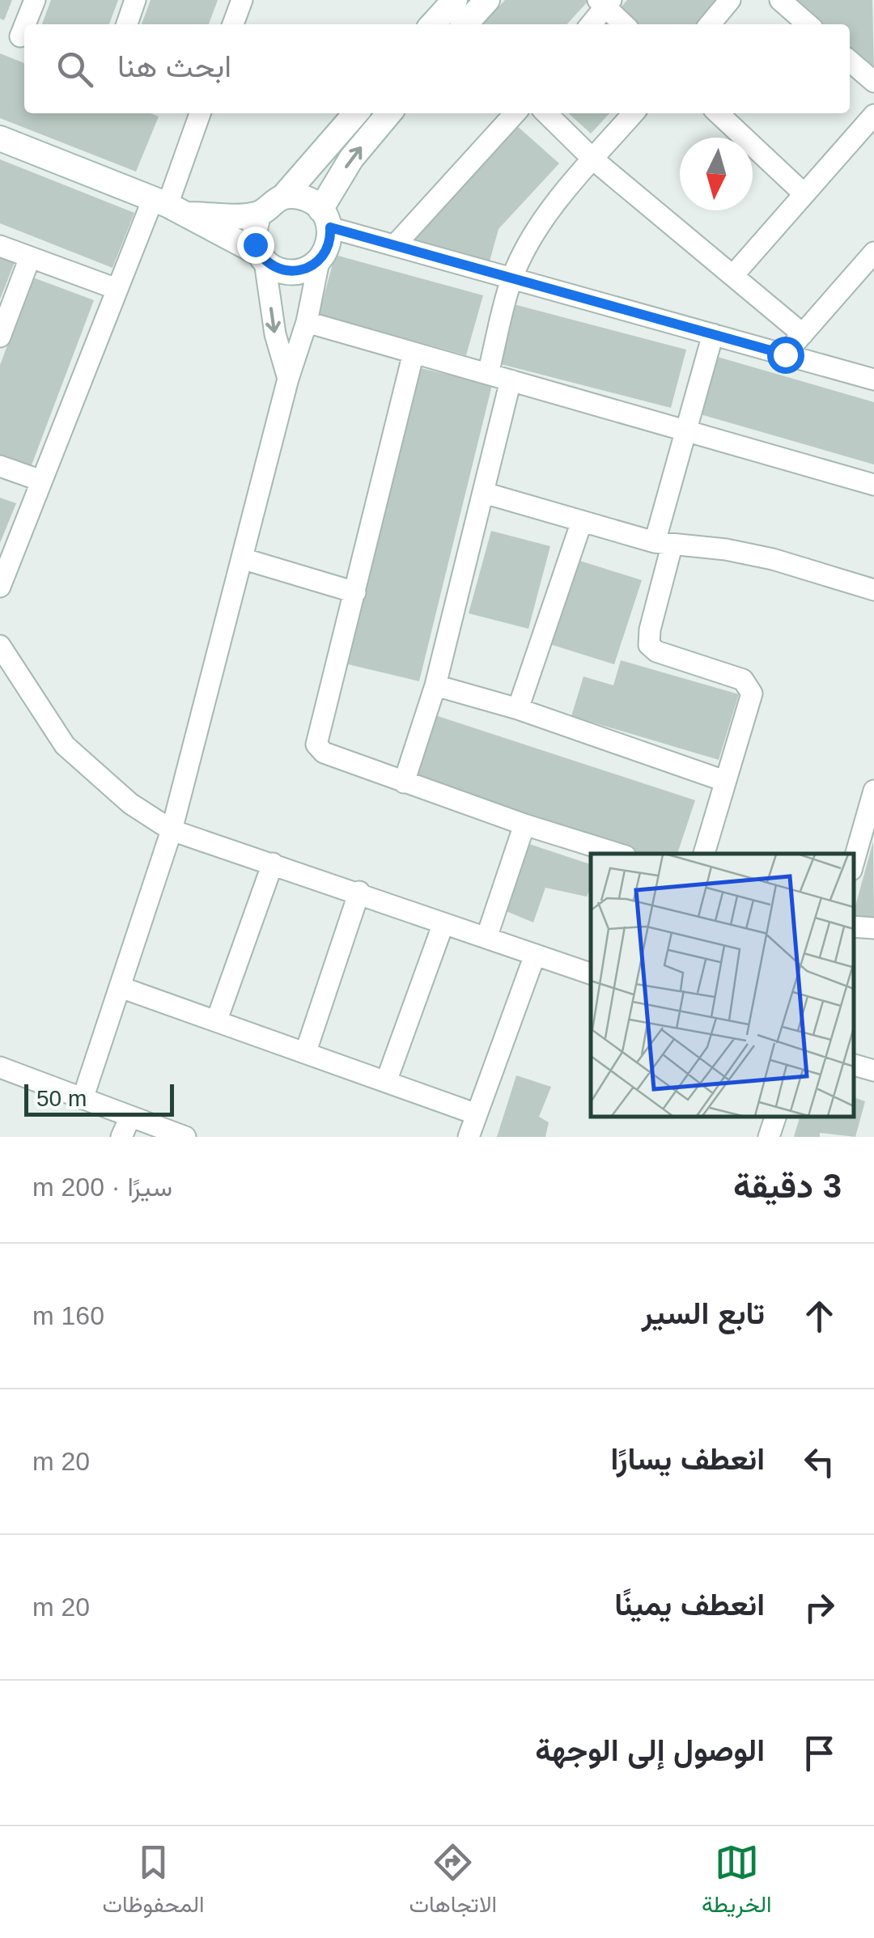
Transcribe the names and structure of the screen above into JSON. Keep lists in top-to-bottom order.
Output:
{
  "scale_bar": "50 m",
  "north": "bottom",
  "page": {
    "search": "ابحث هنا",
    "scale": "50 m",
    "heading": ["3 دقيقة", "سيرًا · 200 m"],
    "list": [
      ["تابع السير", "160 m"],
      ["انعطف يسارًا", "20 m"],
      ["انعطف يمينًا", "20 m"],
      "الوصول إلى الوجهة"
    ],
    "nav": ["الخريطة", "الاتجاهات", "المحفوظات"]
  }
}
